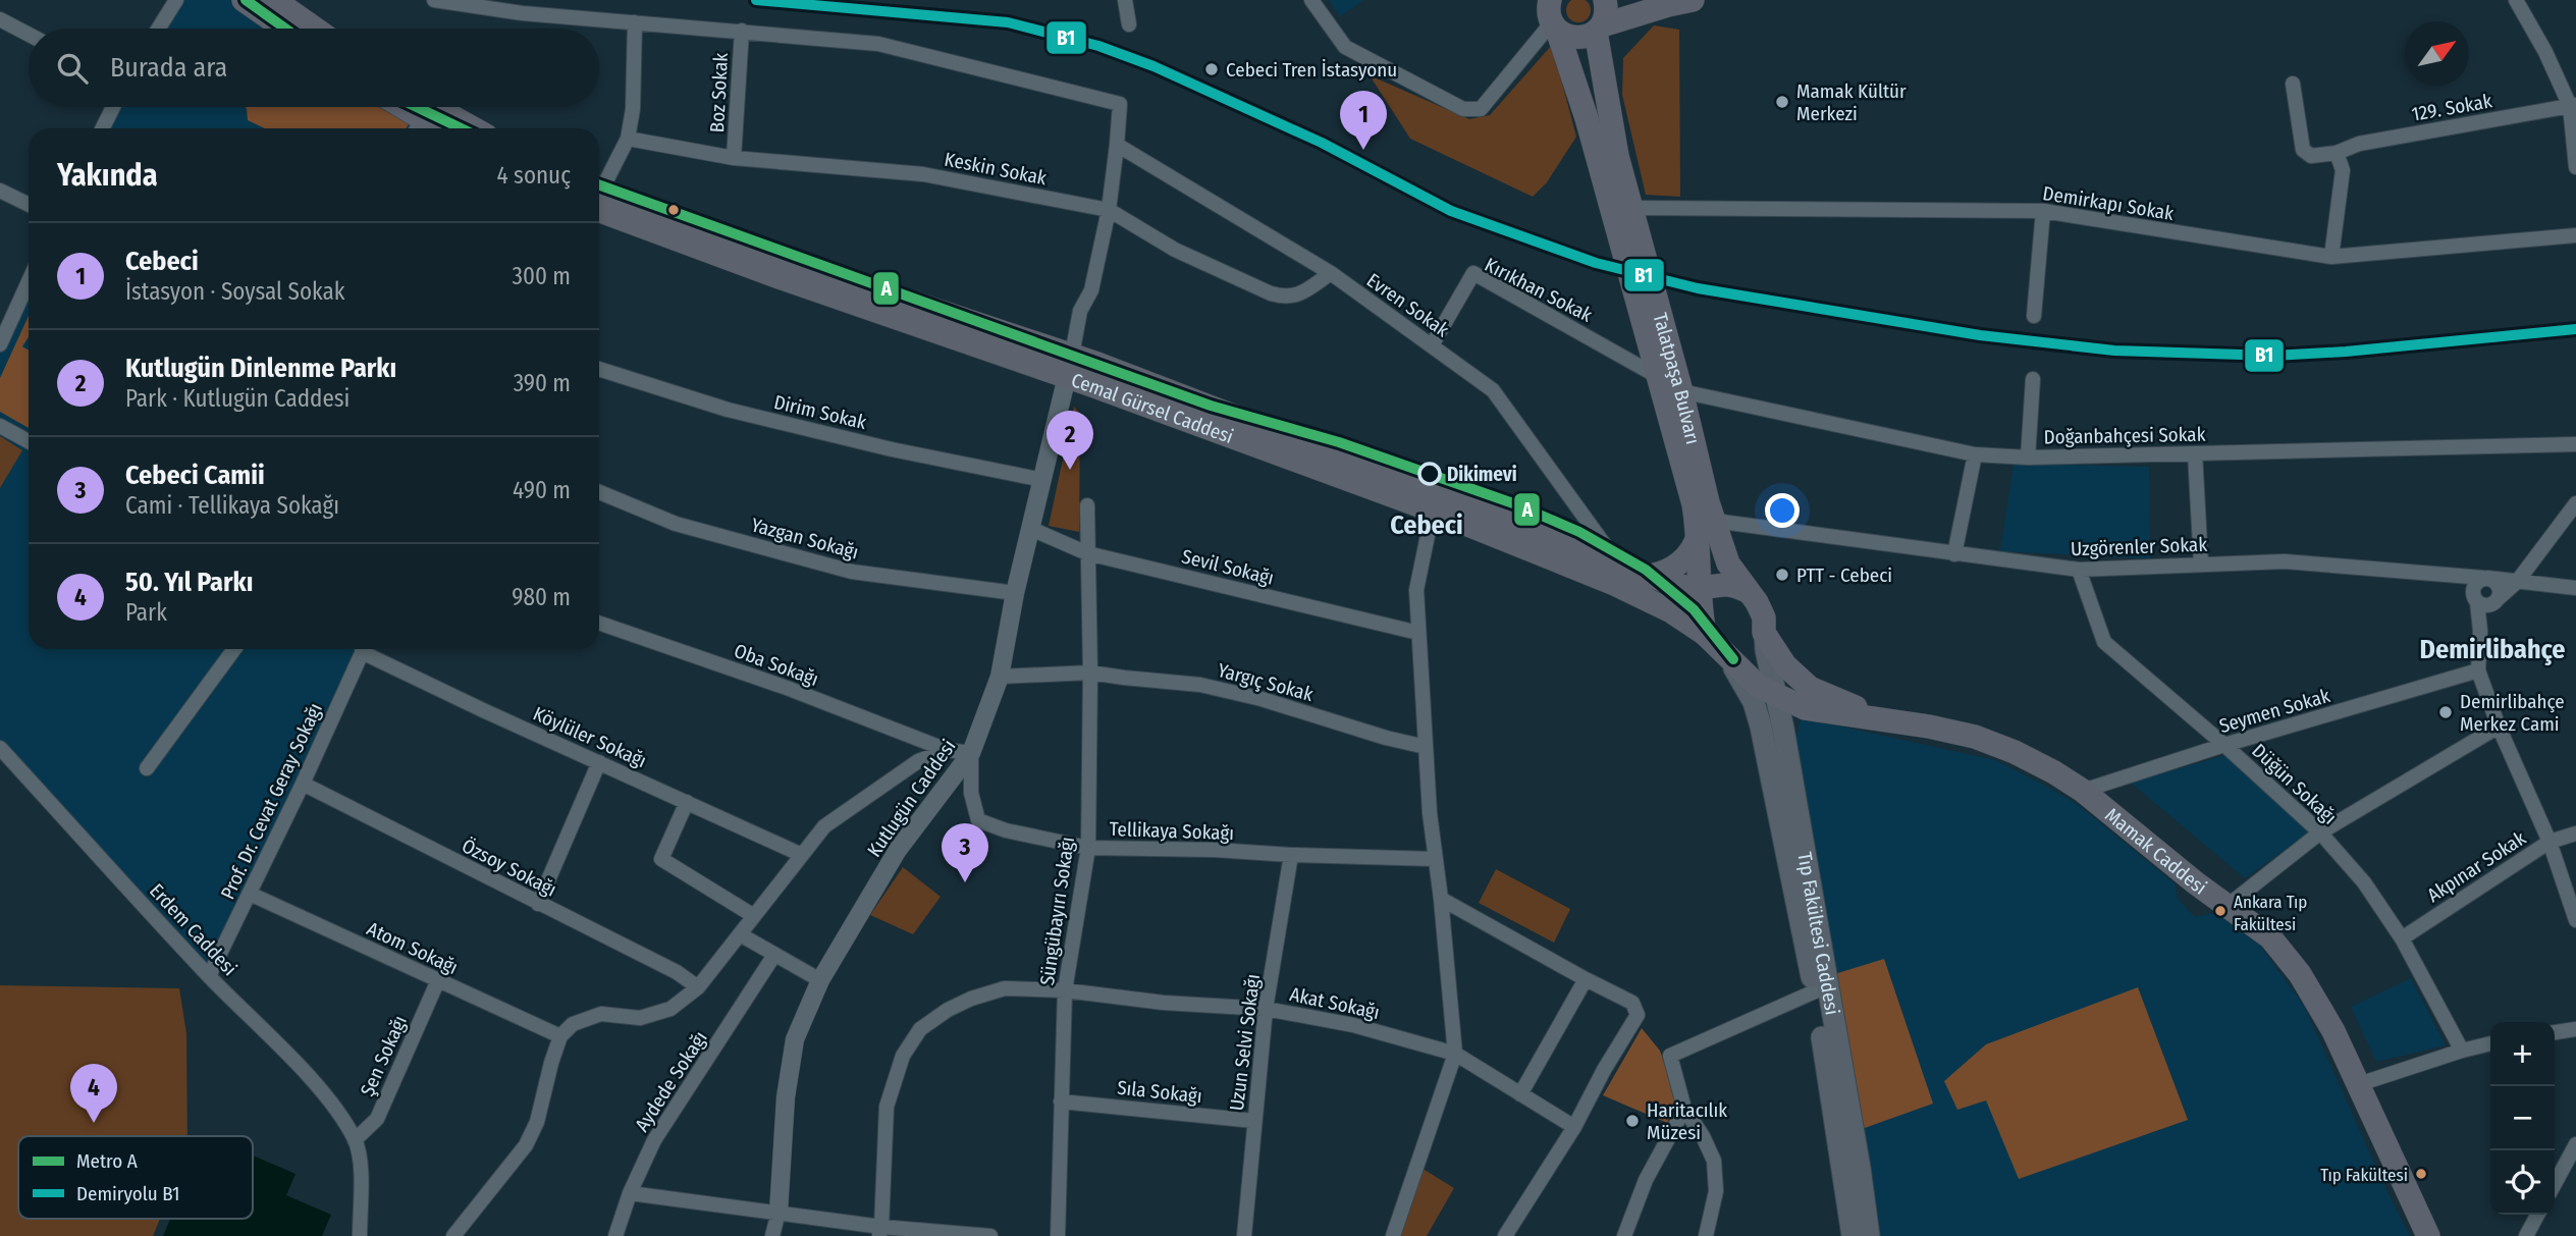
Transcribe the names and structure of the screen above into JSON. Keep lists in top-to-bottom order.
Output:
{
  "streets": {
    "main road": [
      "Talatpaşa Bulvarı",
      "Cemal Gürsel Caddesi",
      "Mamak Caddesi",
      "Tıp Fakültesi Caddesi"
    ],
    "street": [
      "Boz Sokak",
      "129. Sokak",
      "Keskin Sokak",
      "Demirkapı Sokak",
      "Kırıkhan Sokak",
      "Evren Sokak",
      "Dirim Sokak",
      "Doğanbahçesi Sokak",
      "Yazgan Sokağı",
      "Uzgörenler Sokak",
      "Sevil Sokağı",
      "Oba Sokağı",
      "Yargıç Sokak",
      "Seymen Sokak",
      "Köylüler Sokağı",
      "Düğün Sokağı",
      "Kutlugün Caddesi",
      "Prof. Dr. Cevat Geray Sokağı",
      "Tellikaya Sokağı",
      "Akpınar Sokak",
      "Özsoy Sokağı",
      "Süngübayırı Sokağı",
      "Erdem Caddesi",
      "Atom Sokağı",
      "Akat Sokağı",
      "Uzun Selvi Sokağı",
      "Şen Sokağı",
      "Aydede Sokağı",
      "Sıla Sokağı"
    ]
  },
  "crossings": [
    ["Boz Sokak", "Keskin Sokak"],
    ["Keskin Sokak", "Evren Sokak"],
    ["Demirkapı Sokak", "Talatpaşa Bulvarı"],
    ["Kırıkhan Sokak", "Evren Sokak"],
    ["Kırıkhan Sokak", "Talatpaşa Bulvarı"],
    ["Evren Sokak", "Cemal Gürsel Caddesi"],
    ["Talatpaşa Bulvarı", "Cemal Gürsel Caddesi"],
    ["Talatpaşa Bulvarı", "Doğanbahçesi Sokak"],
    ["Talatpaşa Bulvarı", "Uzgörenler Sokak"],
    ["Talatpaşa Bulvarı", "Mamak Caddesi"],
    ["Talatpaşa Bulvarı", "Tıp Fakültesi Caddesi"],
    ["Cemal Gürsel Caddesi", "Kutlugün Caddesi"],
    ["Cemal Gürsel Caddesi", "Mamak Caddesi"],
    ["Cemal Gürsel Caddesi", "Tıp Fakültesi Caddesi"],
    ["Dirim Sokak", "Kutlugün Caddesi"],
    ["Yazgan Sokağı", "Kutlugün Caddesi"],
    ["Uzgörenler Sokak", "Düğün Sokağı"],
    ["Sevil Sokağı", "Kutlugün Caddesi"],
    ["Sevil Sokağı", "Süngübayırı Sokağı"],
    ["Oba Sokağı", "Kutlugün Caddesi"],
    ["Oba Sokağı", "Tellikaya Sokağı"],
    ["Yargıç Sokak", "Kutlugün Caddesi"],
    ["Yargıç Sokak", "Süngübayırı Sokağı"],
    ["Seymen Sokak", "Düğün Sokağı"],
    ["Seymen Sokak", "Mamak Caddesi"],
    ["Düğün Sokağı", "Akpınar Sokak"],
    ["Kutlugün Caddesi", "Tellikaya Sokağı"],
    ["Prof. Dr. Cevat Geray Sokağı", "Özsoy Sokağı"],
    ["Prof. Dr. Cevat Geray Sokağı", "Erdem Caddesi"],
    ["Prof. Dr. Cevat Geray Sokağı", "Atom Sokağı"],
    ["Tellikaya Sokağı", "Süngübayırı Sokağı"],
    ["Tellikaya Sokağı", "Uzun Selvi Sokağı"],
    ["Mamak Caddesi", "Tıp Fakültesi Caddesi"],
    ["Süngübayırı Sokağı", "Akat Sokağı"],
    ["Süngübayırı Sokağı", "Sıla Sokağı"],
    ["Erdem Caddesi", "Şen Sokağı"],
    ["Atom Sokağı", "Şen Sokağı"],
    ["Akat Sokağı", "Uzun Selvi Sokağı"],
    ["Uzun Selvi Sokağı", "Sıla Sokağı"]
  ],
  "districts": ["Cebeci", "Demirlibahçe"],
  "places": [
    "Cebeci Tren İstasyonu",
    "Mamak Kültür Merkezi",
    "Dikimevi",
    "PTT - Cebeci",
    "Demirlibahçe Merkez Cami",
    "Ankara Tıp Fakültesi",
    "Haritacılık Müzesi",
    "Tıp Fakültesi"
  ],
  "lines": ["metro line A", "rail line B1"],
  "legend": ["Metro A", "Demiryolu B1"],
  "north": "top right",
  "page": {
    "search": "Burada ara",
    "pins": [
      "1",
      "2",
      "3",
      "4"
    ],
    "heading": ["Yakında", "4 sonuç"],
    "list": [
      {
        "mark": "1",
        "name": "Cebeci",
        "note": "İstasyon · Soysal Sokak",
        "value": "300 m"
      },
      {
        "mark": "2",
        "name": "Kutlugün Dinlenme Parkı",
        "note": "Park · Kutlugün Caddesi",
        "value": "390 m"
      },
      {
        "mark": "3",
        "name": "Cebeci Camii",
        "note": "Cami · Tellikaya Sokağı",
        "value": "490 m"
      },
      {
        "mark": "4",
        "name": "50. Yıl Parkı",
        "note": "Park",
        "value": "980 m"
      }
    ],
    "map_buttons": ["+", "−"]
  }
}
